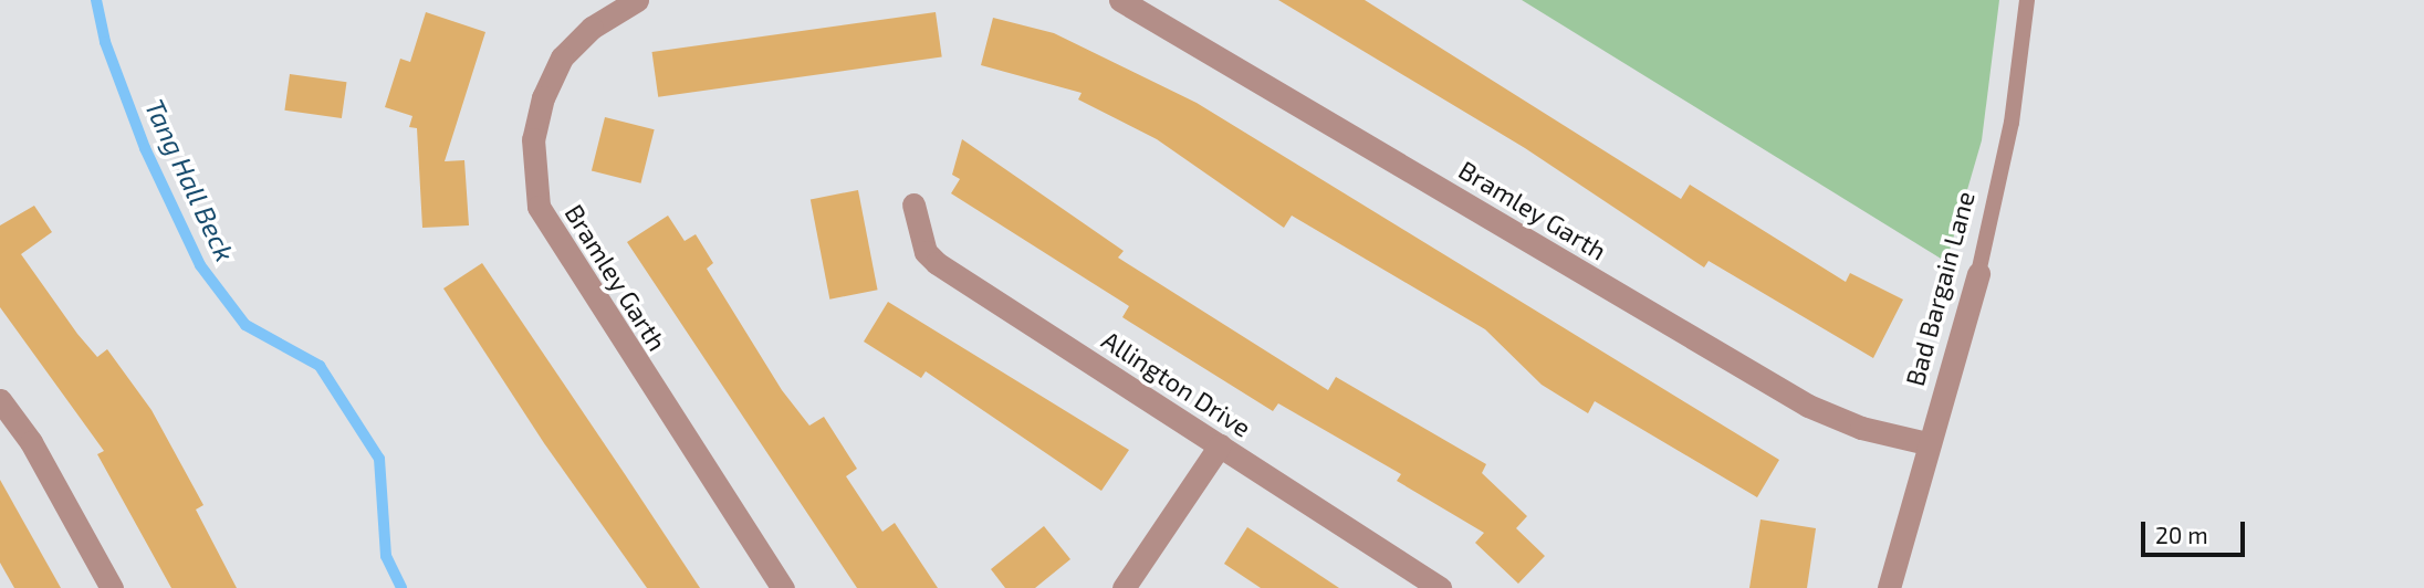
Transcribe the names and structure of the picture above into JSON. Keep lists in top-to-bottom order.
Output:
{
  "streets": {
    "street": ["Bramley Garth", "Bad Bargain Lane", "Allington Drive"]
  },
  "crossings": [
    ["Bramley Garth", "Bad Bargain Lane"]
  ],
  "water": ["Tang Hall Beck"],
  "scale_bar": "20 m"
}
